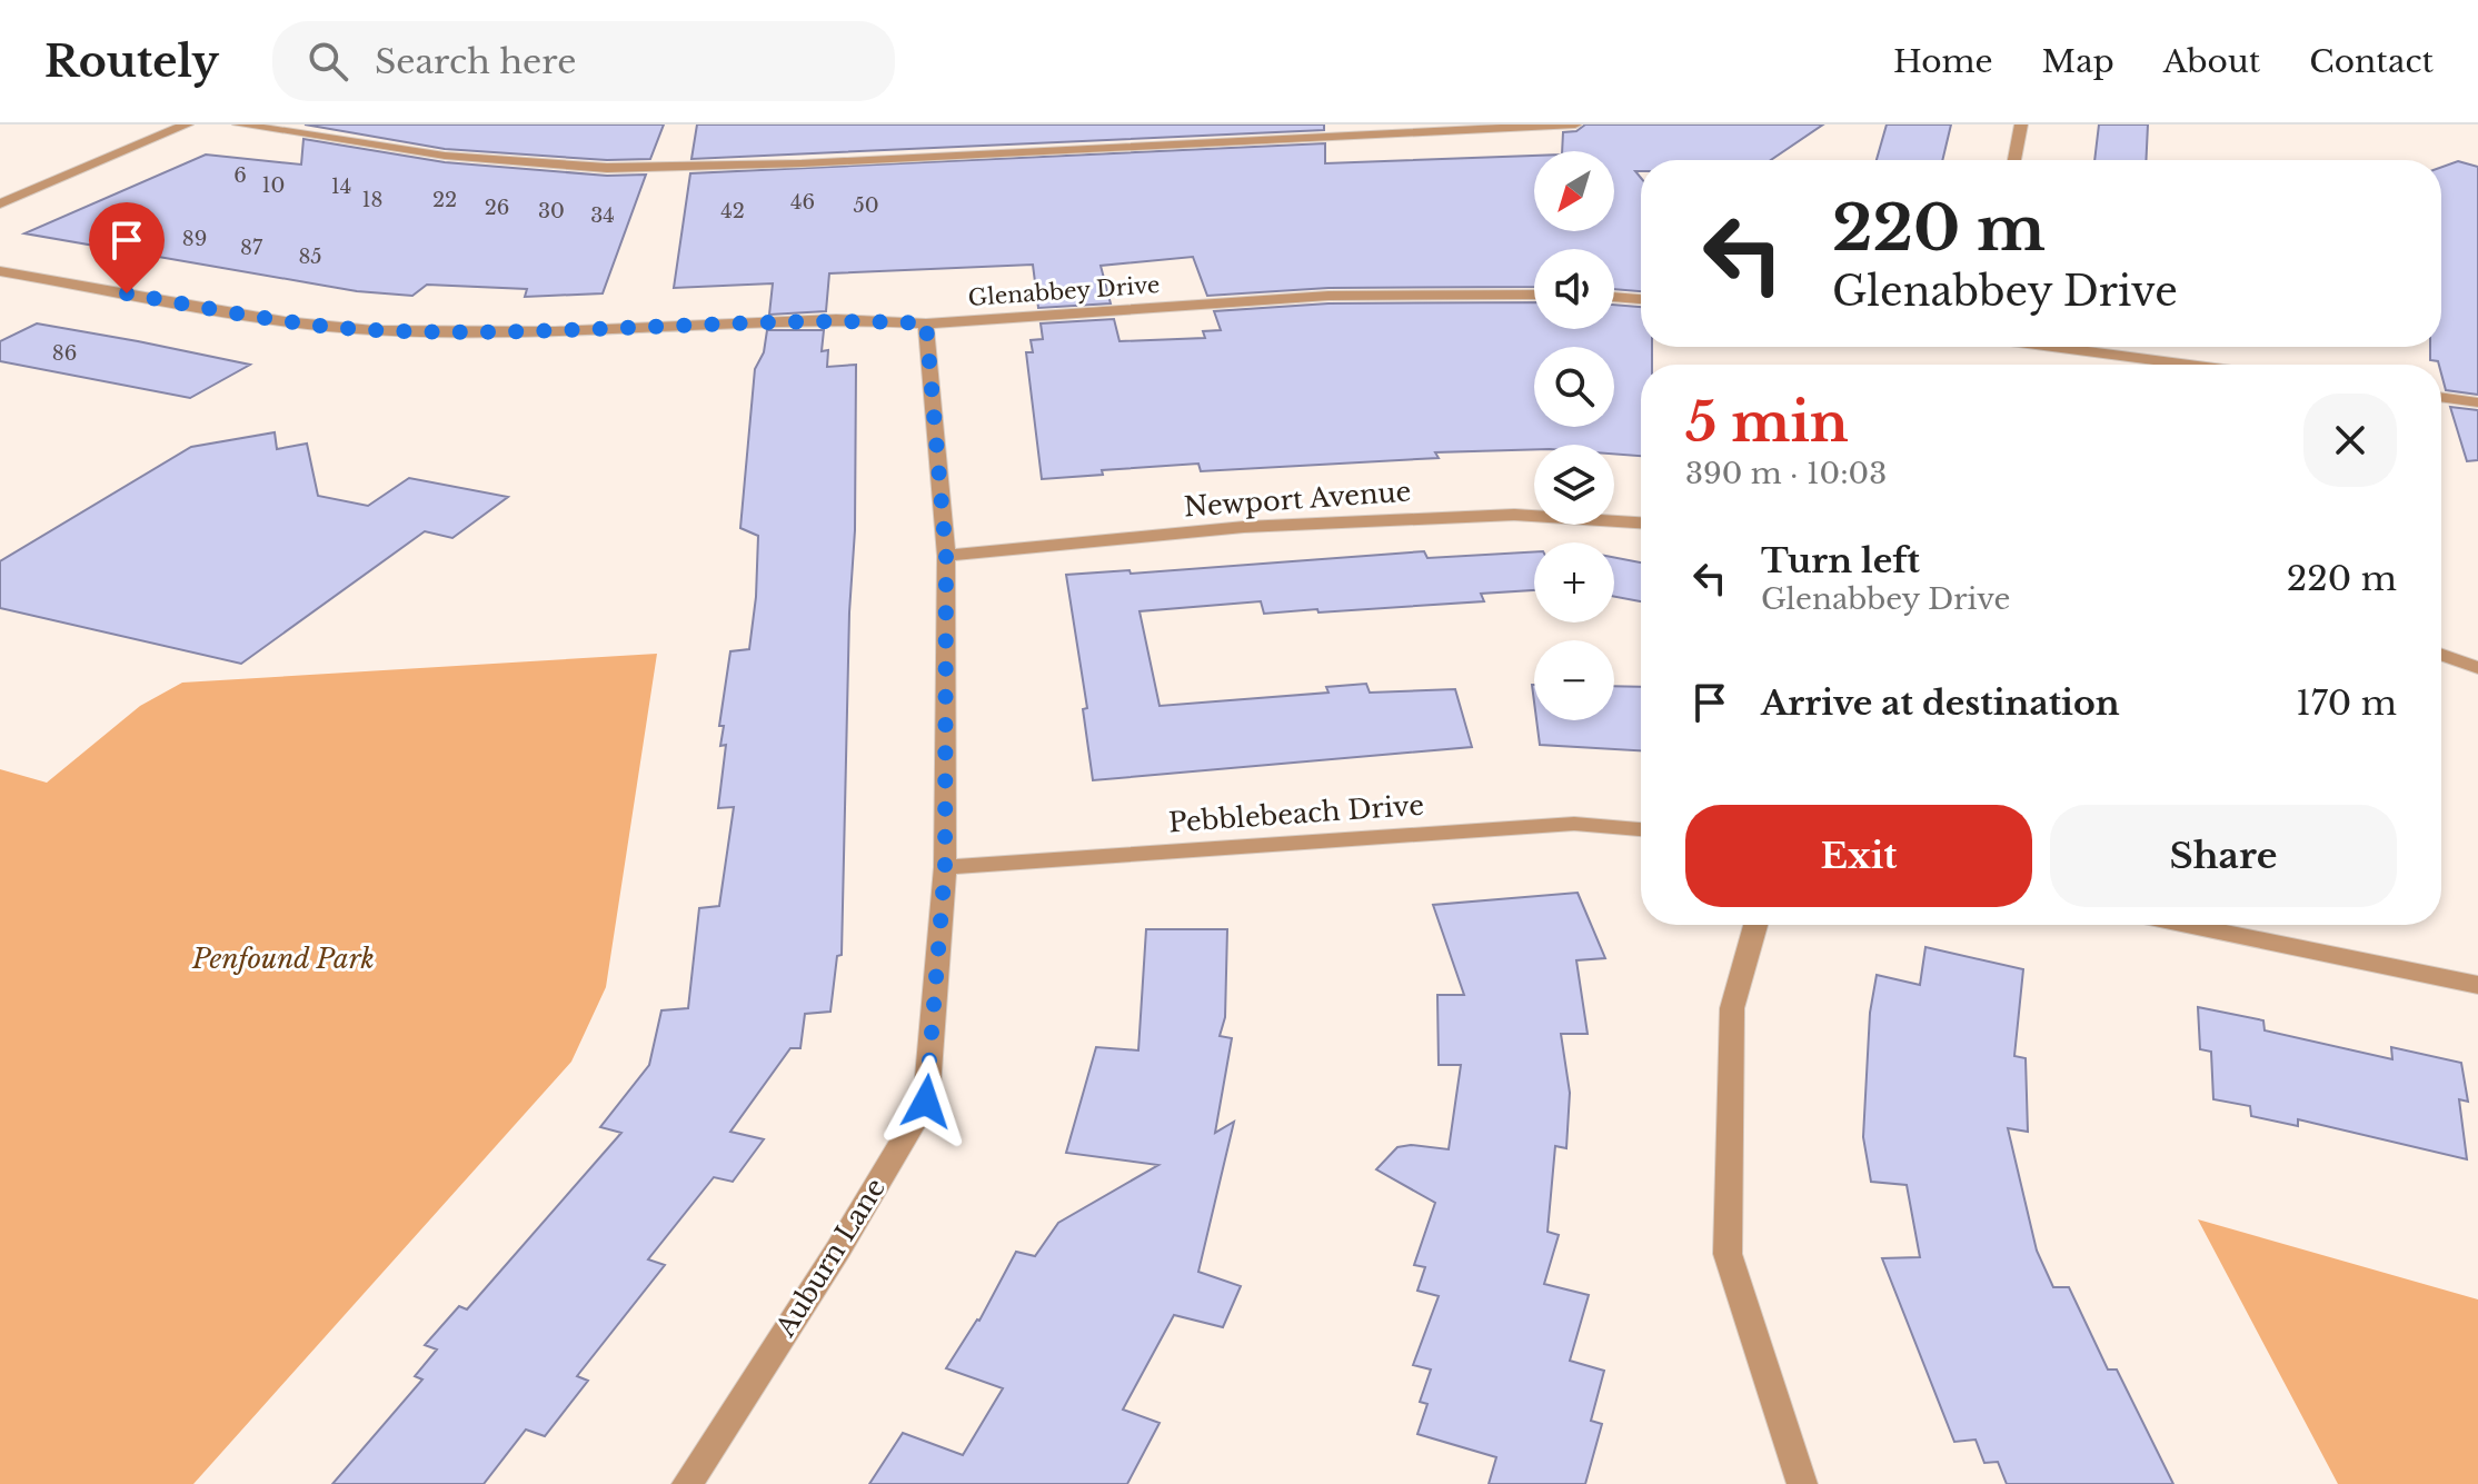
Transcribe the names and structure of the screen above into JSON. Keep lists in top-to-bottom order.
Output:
{
  "streets": {
    "street": [
      "Glenabbey Drive",
      "Newport Avenue",
      "Pebblebeach Drive",
      "Auburn Lane"
    ]
  },
  "crossings": [
    ["Glenabbey Drive", "Auburn Lane"],
    ["Newport Avenue", "Auburn Lane"],
    ["Pebblebeach Drive", "Auburn Lane"]
  ],
  "parks": ["Penfound Park"],
  "house_numbers": [
    "6",
    "10",
    "14",
    "18",
    "22",
    "46",
    "50",
    "26",
    "30",
    "42",
    "34",
    "89",
    "87",
    "85",
    "86"
  ],
  "north": "bottom left",
  "page": {
    "header": "Routely",
    "search": "Search here",
    "nav": [
      "Home",
      "Map",
      "About",
      "Contact"
    ],
    "map_buttons": ["+", "−"],
    "turn": ["220 m", "Glenabbey Drive"],
    "heading": ["5 min", "390 m · 10:03"],
    "list": [
      {
        "name": "Turn left",
        "note": "Glenabbey Drive",
        "value": "220 m"
      },
      {
        "name": "Arrive at destination",
        "value": "170 m"
      }
    ],
    "buttons": ["Exit", "Share"]
  }
}
